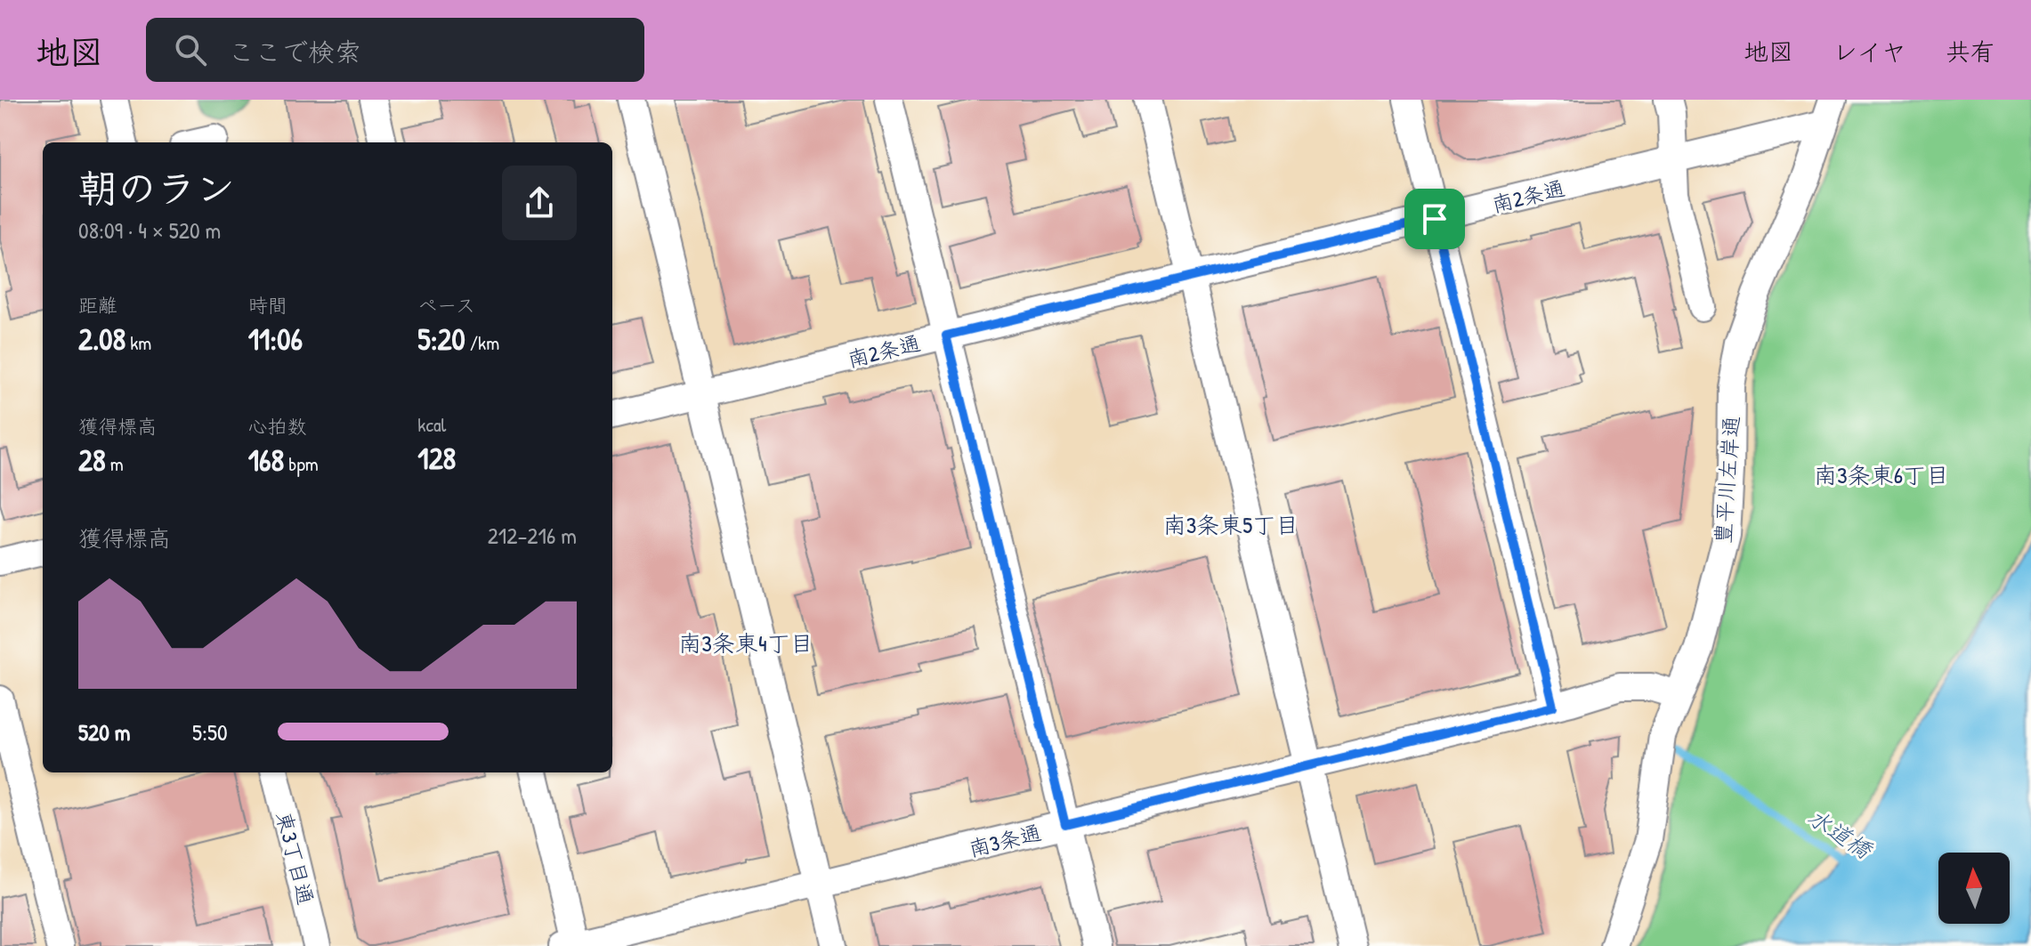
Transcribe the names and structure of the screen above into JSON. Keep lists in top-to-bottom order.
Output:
{
  "streets": {
    "street": [
      "南2条通",
      "豊平川左岸通",
      "南3条通",
      "東3丁目通"
    ]
  },
  "crossings": [
    ["南2条通", "豊平川左岸通"],
    ["豊平川左岸通", "南3条通"]
  ],
  "districts": ["南3条東6丁目", "南3条東5丁目", "南3条東4丁目"],
  "water": ["水道橋"],
  "north": "top",
  "page": {
    "header": "地図",
    "search": "ここで検索",
    "nav": ["地図", "レイヤ", "共有"],
    "heading": ["朝のラン", "08:09 · 4 × 520 m"],
    "stats": [
      ["距離", "2.08 km"],
      ["時間", "11:06"],
      ["ペース", "5:20 /km"],
      ["獲得標高", "28 m"],
      ["心拍数", "168 bpm"],
      ["kcal", "128"]
    ],
    "chart": ["獲得標高", "212–216 m"],
    "list": [
      {
        "name": "520 m",
        "note": "5:50"
      }
    ]
  }
}
